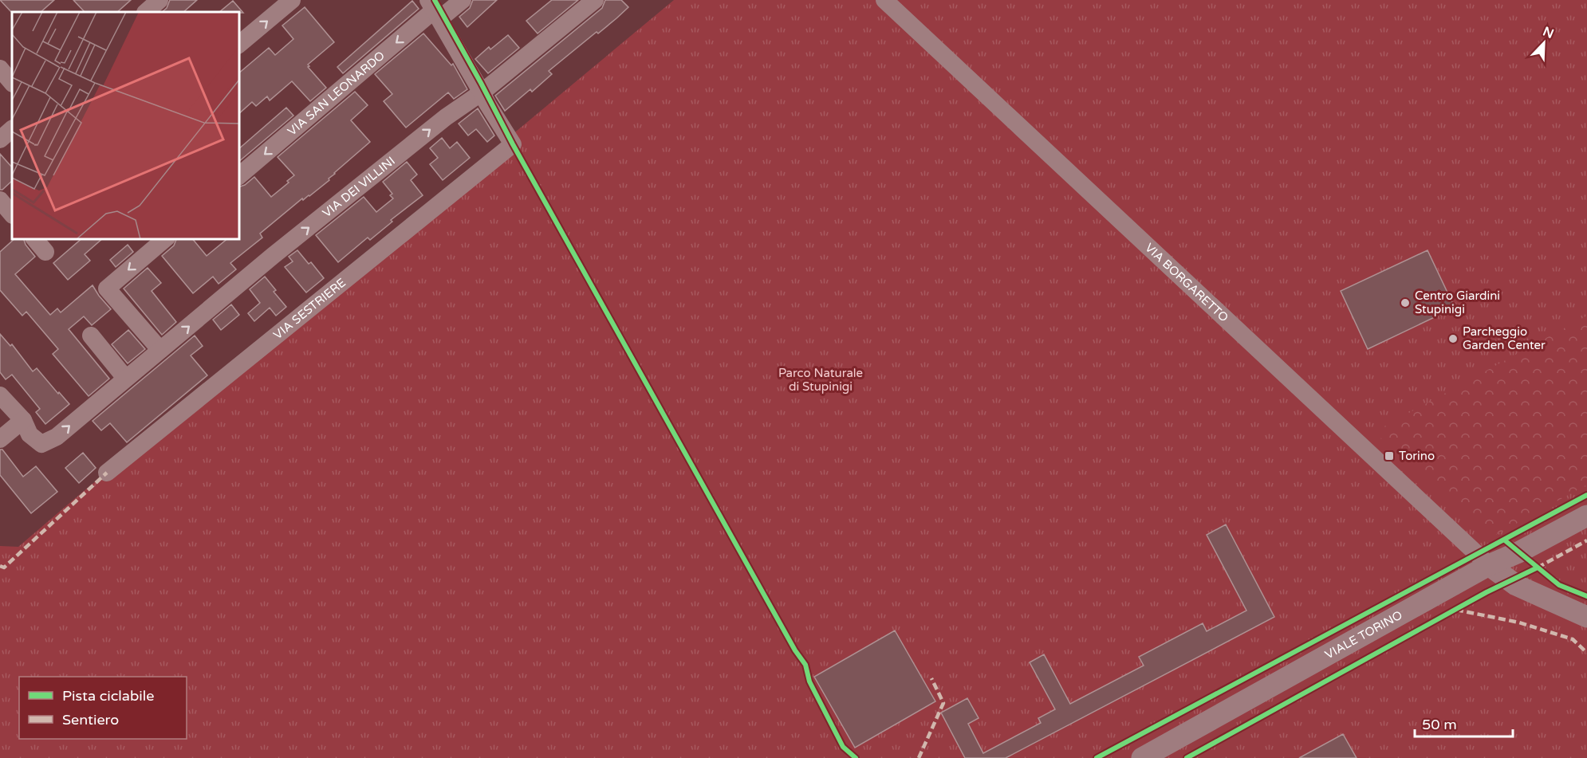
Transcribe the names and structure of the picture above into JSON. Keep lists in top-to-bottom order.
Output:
{
  "streets": {
    "main road": ["VIALE TORINO"],
    "street": [
      "VIA SAN LEONARDO",
      "VIA DEI VILLINI",
      "VIA BORGARETTO",
      "VIA SESTRIERE"
    ]
  },
  "crossings": [
    ["VIA DEI VILLINI", "VIA SESTRIERE"],
    ["VIA BORGARETTO", "VIALE TORINO"]
  ],
  "one_way": ["VIA SAN LEONARDO", "VIA DEI VILLINI"],
  "parks": ["Parco Naturale di Stupinigi"],
  "places": {
    "other": ["Centro Giardini Stupinigi", "Parcheggio Garden Center"],
    "transit": ["Torino"]
  },
  "legend": ["Pista ciclabile", "Sentiero"],
  "scale_bar": "50 m",
  "north": "top right"
}
